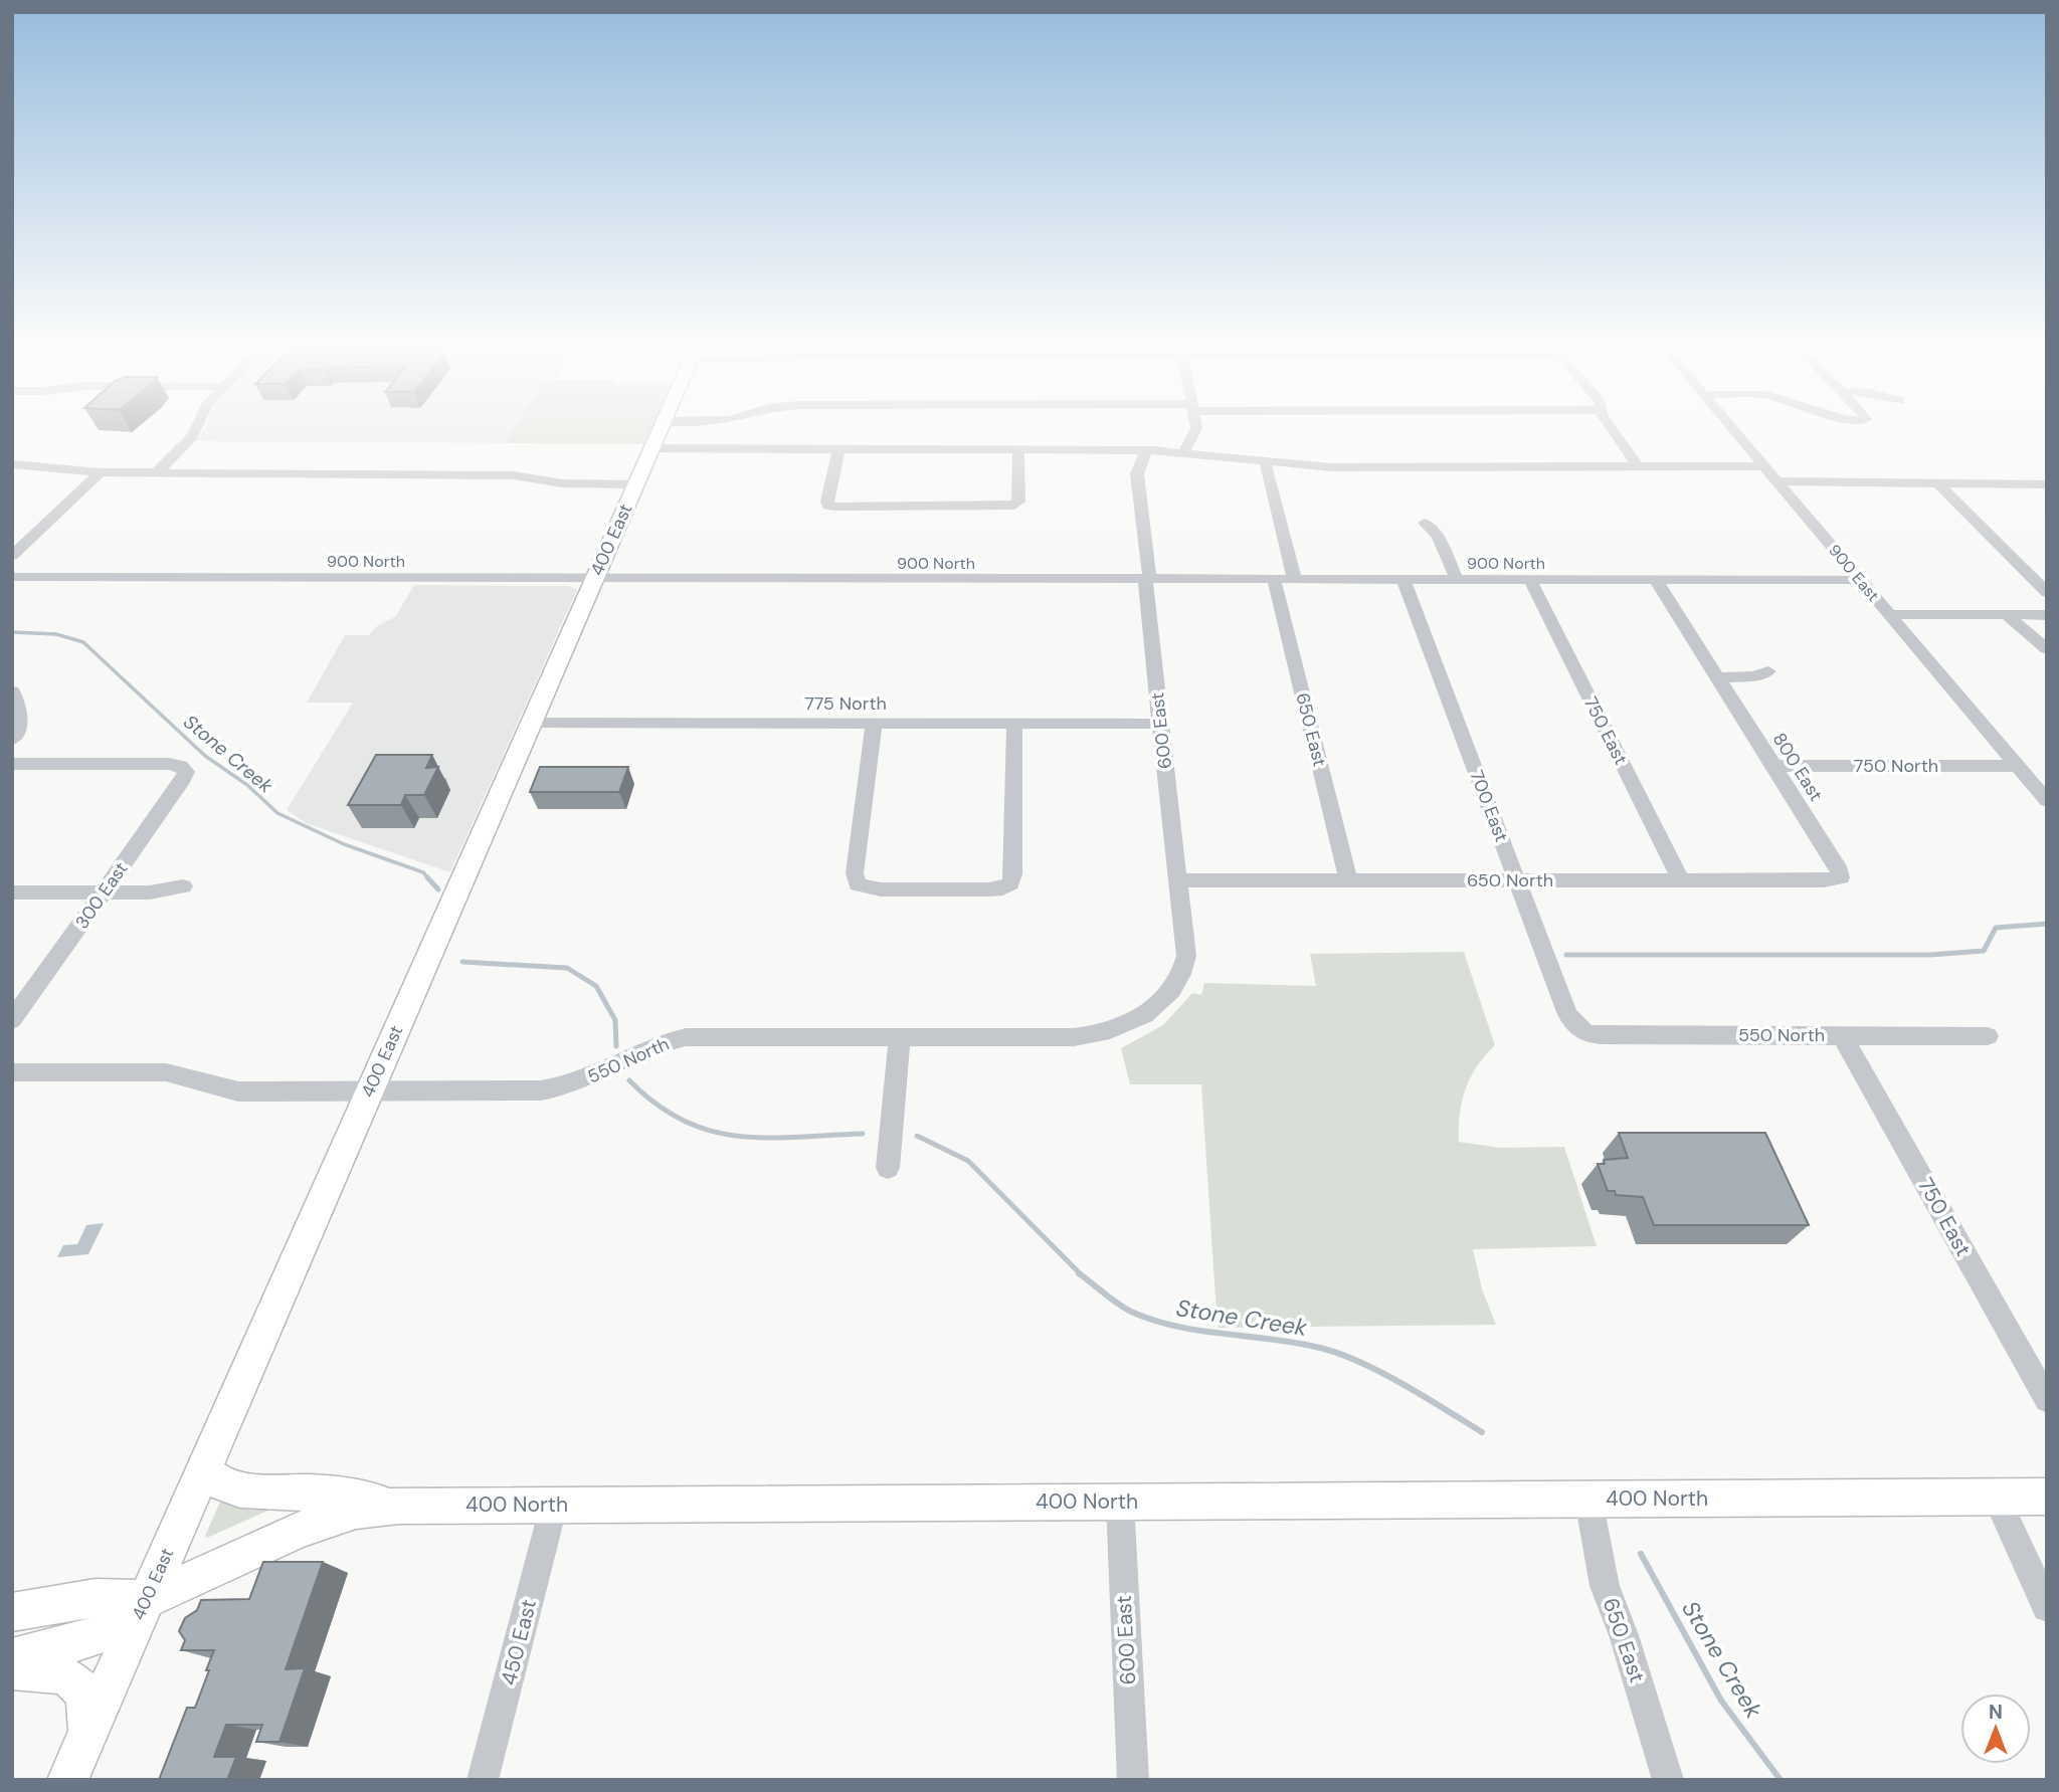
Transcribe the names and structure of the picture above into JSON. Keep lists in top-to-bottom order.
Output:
{
  "streets": {
    "main road": ["400 East", "400 North"],
    "street": [
      "900 North",
      "900 East",
      "775 North",
      "650 East",
      "600 East",
      "750 East",
      "750 North",
      "800 East",
      "700 East",
      "650 North",
      "300 East",
      "550 North",
      "450 East"
    ]
  },
  "crossings": [
    ["400 East", "900 North"],
    ["400 East", "775 North"],
    ["400 East", "550 North"],
    ["400 East", "400 North"],
    ["900 North", "900 East"],
    ["900 North", "650 East"],
    ["900 North", "600 East"],
    ["900 North", "750 East"],
    ["900 North", "800 East"],
    ["900 North", "700 East"],
    ["900 East", "750 North"],
    ["775 North", "600 East"],
    ["650 East", "650 North"],
    ["650 East", "400 North"],
    ["600 East", "650 North"],
    ["600 East", "550 North"],
    ["600 East", "400 North"],
    ["750 East", "650 North"],
    ["750 East", "550 North"],
    ["750 North", "800 East"],
    ["800 East", "650 North"],
    ["700 East", "650 North"],
    ["700 East", "550 North"],
    ["400 North", "450 East"]
  ],
  "water": ["Stone Creek"],
  "north": "top"
}
